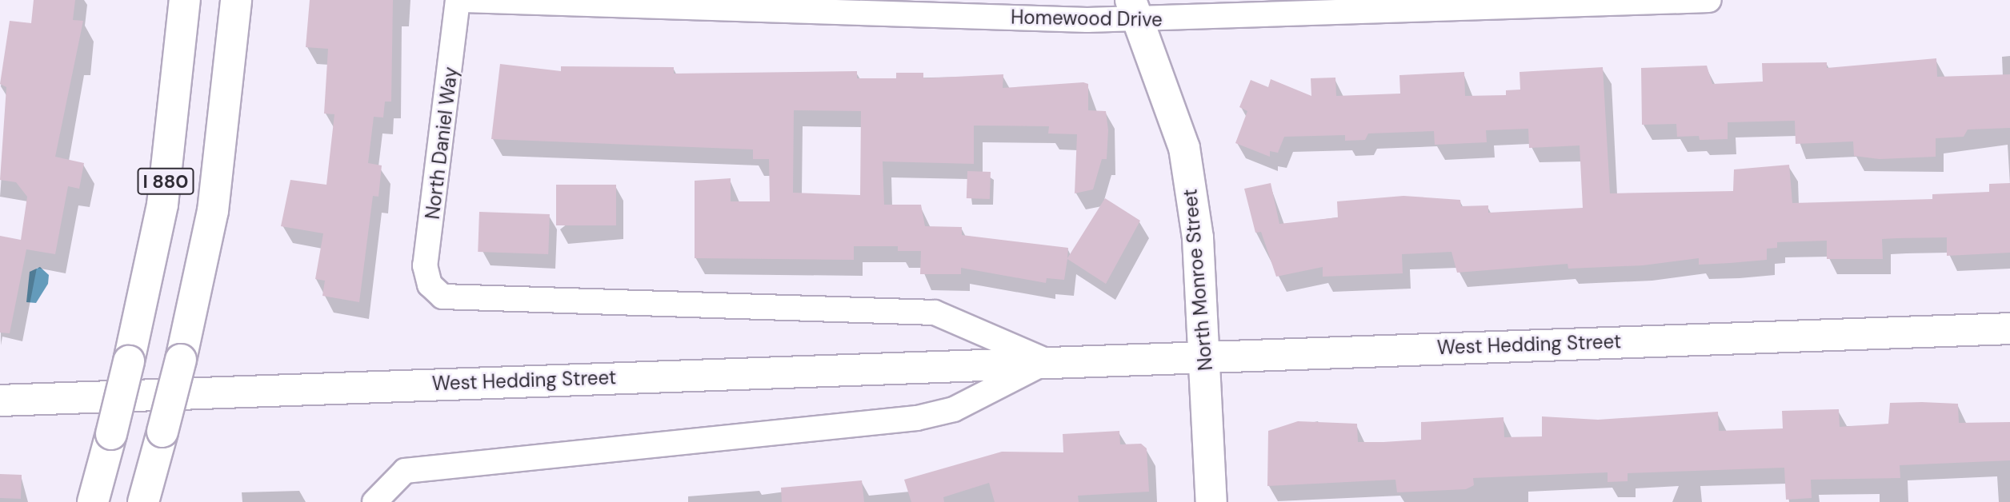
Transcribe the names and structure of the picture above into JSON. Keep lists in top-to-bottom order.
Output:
{
  "streets": {
    "main road": ["I 880", "North Monroe Street", "West Hedding Street"],
    "street": ["Homewood Drive", "North Daniel Way"]
  },
  "crossings": [
    ["Homewood Drive", "North Monroe Street"],
    ["North Daniel Way", "West Hedding Street"],
    ["North Monroe Street", "West Hedding Street"]
  ]
}
